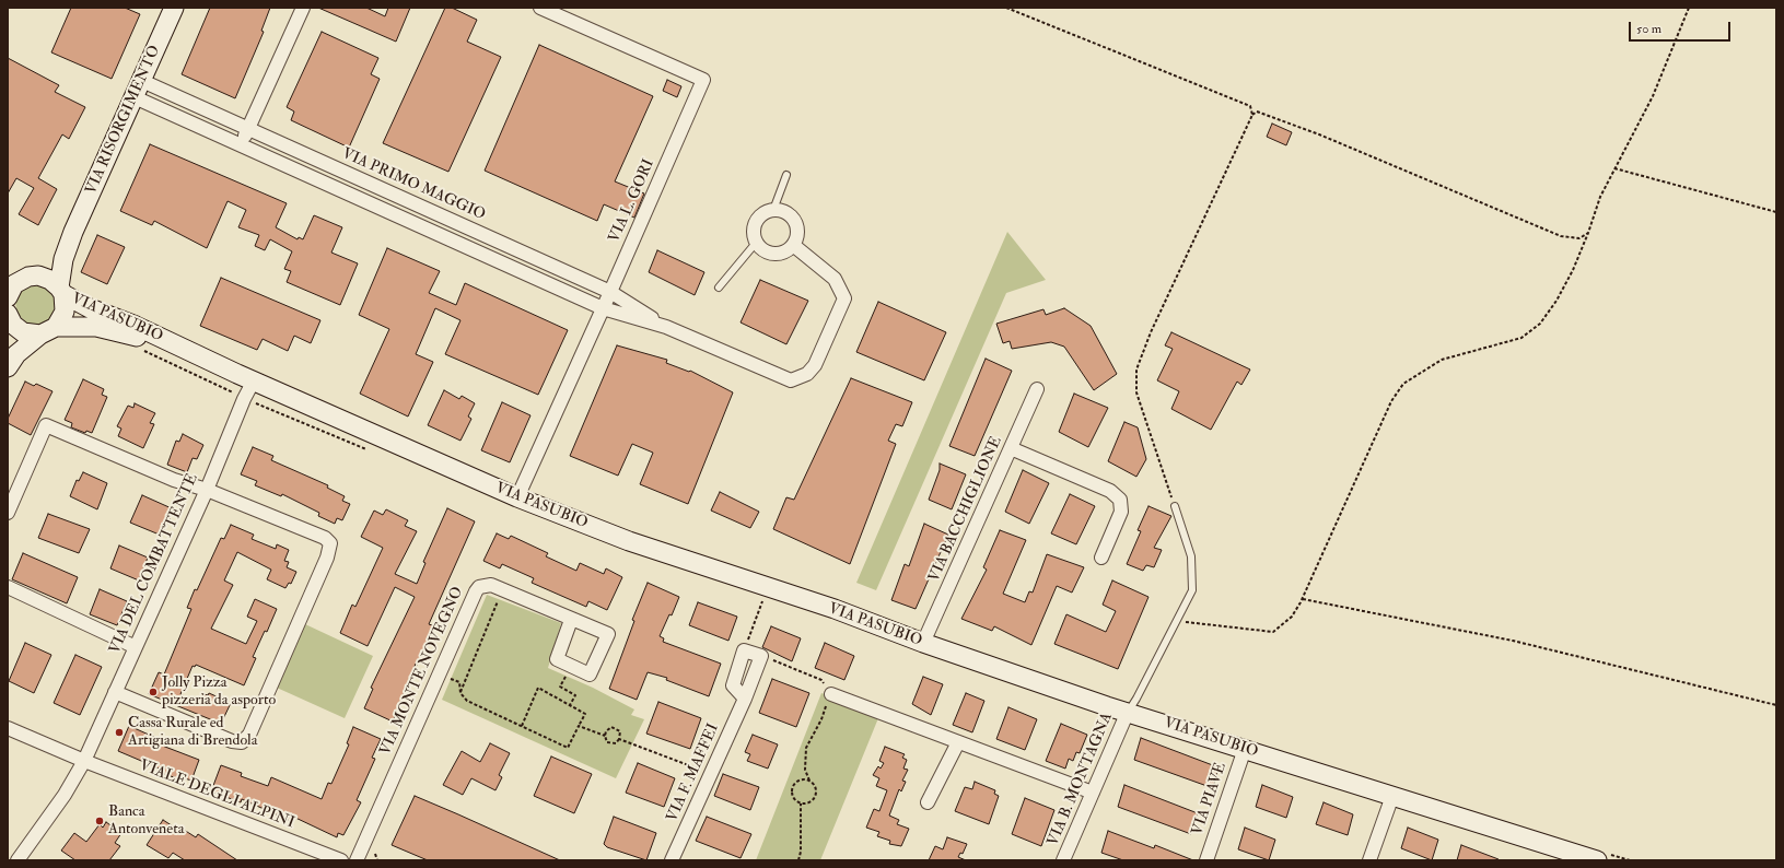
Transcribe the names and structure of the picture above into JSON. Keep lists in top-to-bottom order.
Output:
{
  "streets": {
    "street": [
      "VIA RISORGIMENTO",
      "VIA PRIMO MAGGIO",
      "VIA L. GORI",
      "VIA PASUBIO",
      "VIA BACCHIGLIONE",
      "VIA DEL COMBATTENTE",
      "VIA MONTE NOVEGNO",
      "VIA F. MAFFEI",
      "VIA B. MONTAGNA",
      "VIALE DEGLI ALPINI",
      "VIA PIAVE"
    ]
  },
  "crossings": [
    ["VIA RISORGIMENTO", "VIA PRIMO MAGGIO"],
    ["VIA PRIMO MAGGIO", "VIA L. GORI"],
    ["VIA L. GORI", "VIA PASUBIO"],
    ["VIA PASUBIO", "VIA BACCHIGLIONE"],
    ["VIA PASUBIO", "VIA DEL COMBATTENTE"],
    ["VIA PASUBIO", "VIA B. MONTAGNA"],
    ["VIA PASUBIO", "VIA PIAVE"],
    ["VIA DEL COMBATTENTE", "VIALE DEGLI ALPINI"]
  ],
  "places": ["Jolly Pizza pizzeria da asporto", "Cassa Rurale ed Artigiana di Brendola", "Banca Antonveneta"],
  "scale_bar": "50 m"
}
